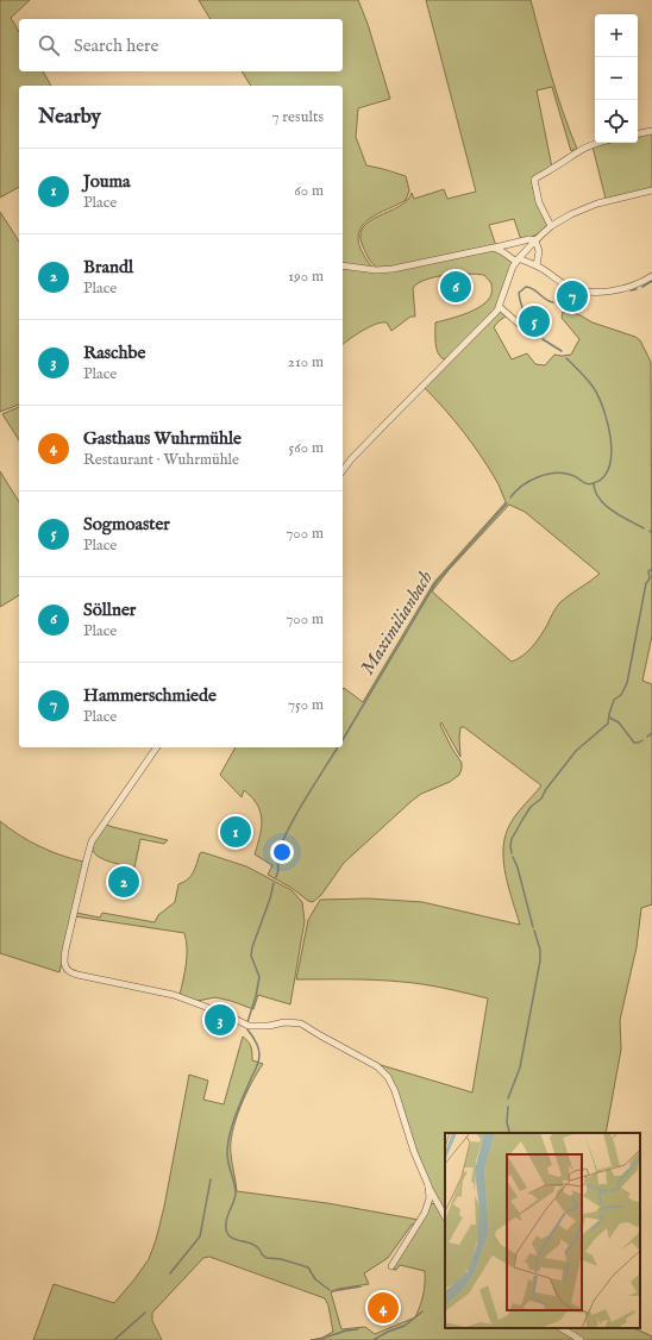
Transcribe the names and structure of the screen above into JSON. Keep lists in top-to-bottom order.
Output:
{
  "water": ["Maximilianbach"],
  "page": {
    "map_buttons": ["+", "−"],
    "search": "Search here",
    "heading": ["Nearby", "7 results"],
    "list": [
      {
        "mark": "1",
        "name": "Jouma",
        "note": "Place",
        "value": "60 m"
      },
      {
        "mark": "2",
        "name": "Brandl",
        "note": "Place",
        "value": "190 m"
      },
      {
        "mark": "3",
        "name": "Raschbe",
        "note": "Place",
        "value": "210 m"
      },
      {
        "mark": "4",
        "name": "Gasthaus Wuhrmühle",
        "note": "Restaurant · Wuhrmühle",
        "value": "560 m"
      },
      {
        "mark": "5",
        "name": "Sogmoaster",
        "note": "Place",
        "value": "700 m"
      },
      {
        "mark": "6",
        "name": "Söllner",
        "note": "Place",
        "value": "700 m"
      },
      {
        "mark": "7",
        "name": "Hammerschmiede",
        "note": "Place",
        "value": "750 m"
      }
    ],
    "pins": [
      "6",
      "7",
      "5",
      "1",
      "2",
      "3",
      "4"
    ]
  }
}
